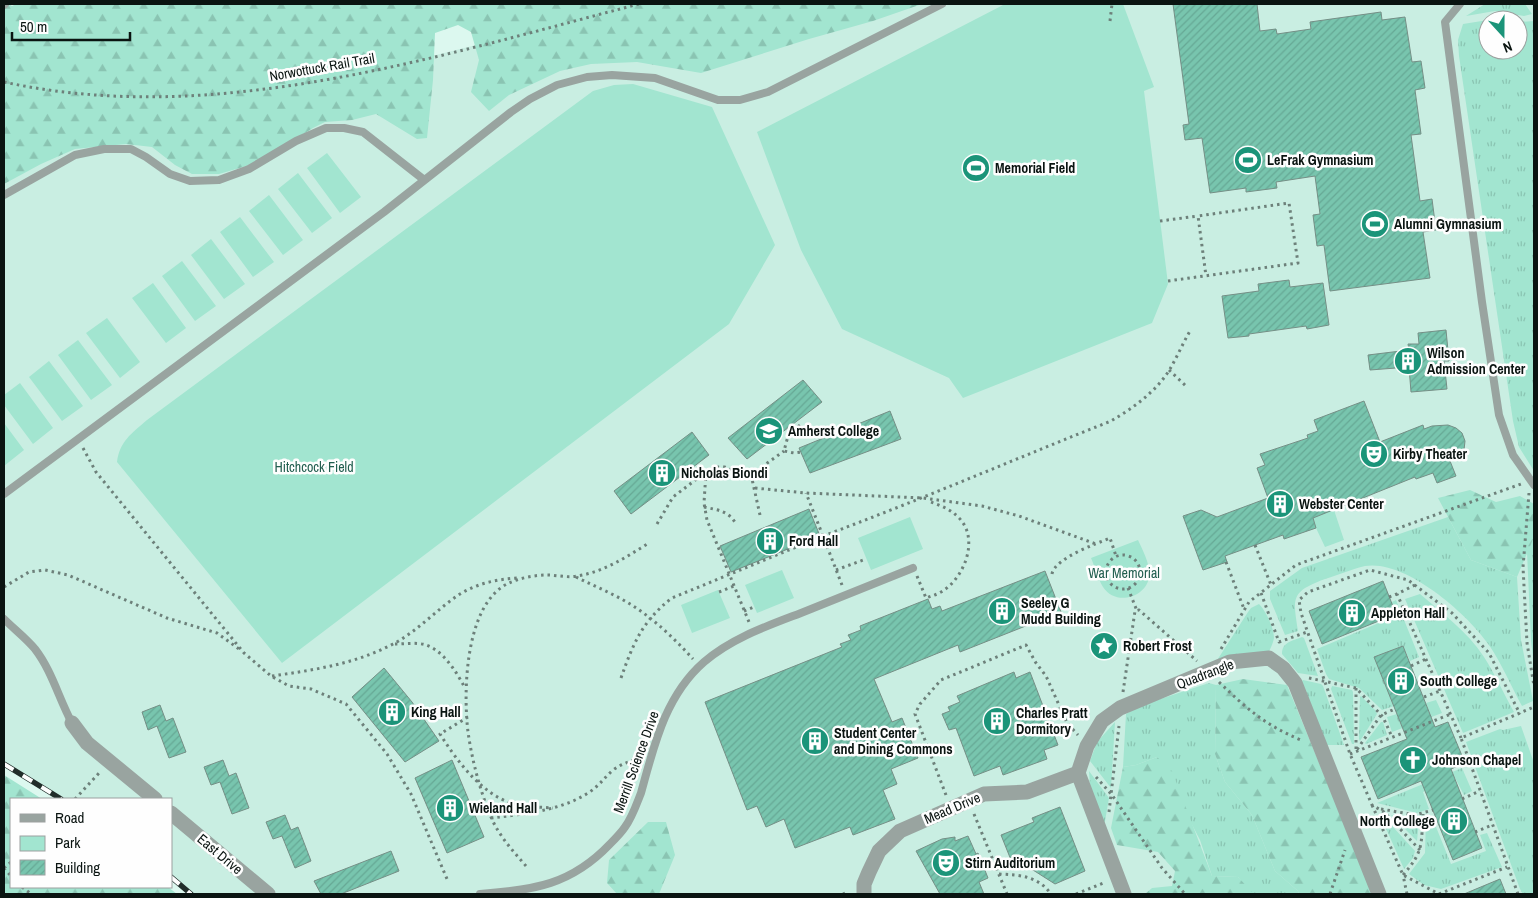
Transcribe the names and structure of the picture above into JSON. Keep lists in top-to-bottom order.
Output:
{
  "streets": {
    "street": ["Quadrangle", "Mead Drive", "East Drive"],
    "lane": ["Merrill Science Drive"],
    "path": ["Norwottuck Rail Trail"]
  },
  "crossings": [
    ["Quadrangle", "Mead Drive"]
  ],
  "parks": ["Hitchcock Field", "War Memorial"],
  "places": {
    "sports": ["LeFrak Gymnasium", "Memorial Field", "Alumni Gymnasium"],
    "building": [
      "Wilson Admission Center",
      "Nicholas Biondi",
      "Webster Center",
      "Ford Hall",
      "Seeley G Mudd Building",
      "Appleton Hall",
      "South College",
      "King Hall",
      "Charles Pratt Dormitory",
      "Student Center and Dining Commons",
      "Wieland Hall",
      "North College"
    ],
    "school or university": ["Amherst College"],
    "theatre": ["Kirby Theater", "Stirn Auditorium"],
    "place": ["Robert Frost"],
    "church": ["Johnson Chapel"]
  },
  "legend": ["Road", "Park", "Building"],
  "scale_bar": "50 m",
  "north": "bottom"
}
